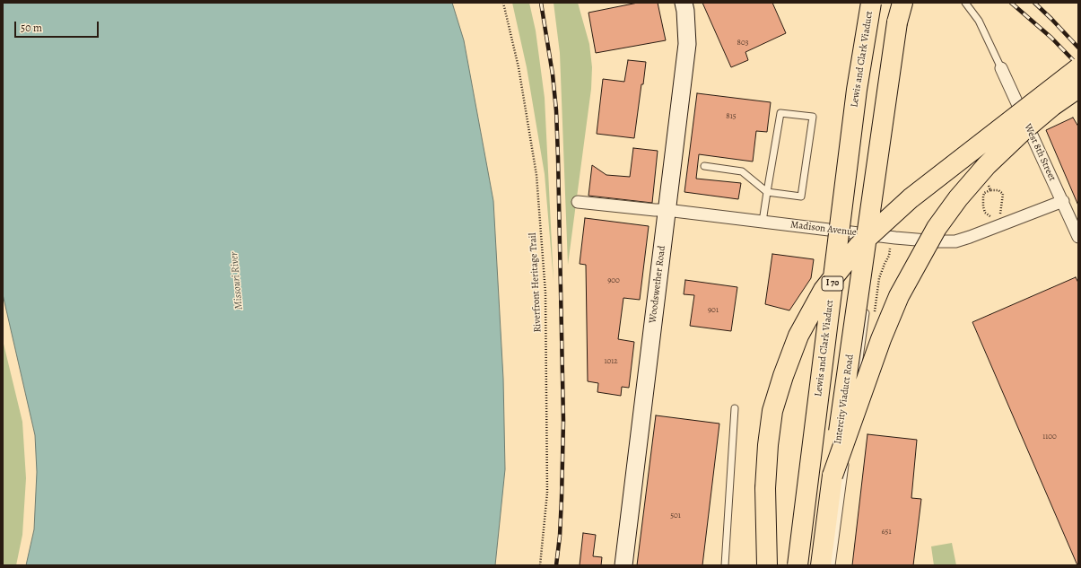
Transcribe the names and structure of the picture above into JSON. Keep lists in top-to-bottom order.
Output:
{
  "streets": {
    "highway": ["Lewis and Clark Viaduct", "I 70"],
    "street": ["West 8th Street", "Madison Avenue", "Woodswether Road"],
    "lane": ["Intercity Viaduct Road"],
    "path": ["Riverfront Heritage Trail"]
  },
  "crossings": [
    ["West 8th Street", "Madison Avenue"],
    ["Madison Avenue", "Woodswether Road"]
  ],
  "water": ["Missouri River"],
  "house_numbers": [
    "803",
    "815",
    "900",
    "901",
    "1012",
    "1100",
    "501",
    "651"
  ],
  "scale_bar": "50 m"
}
